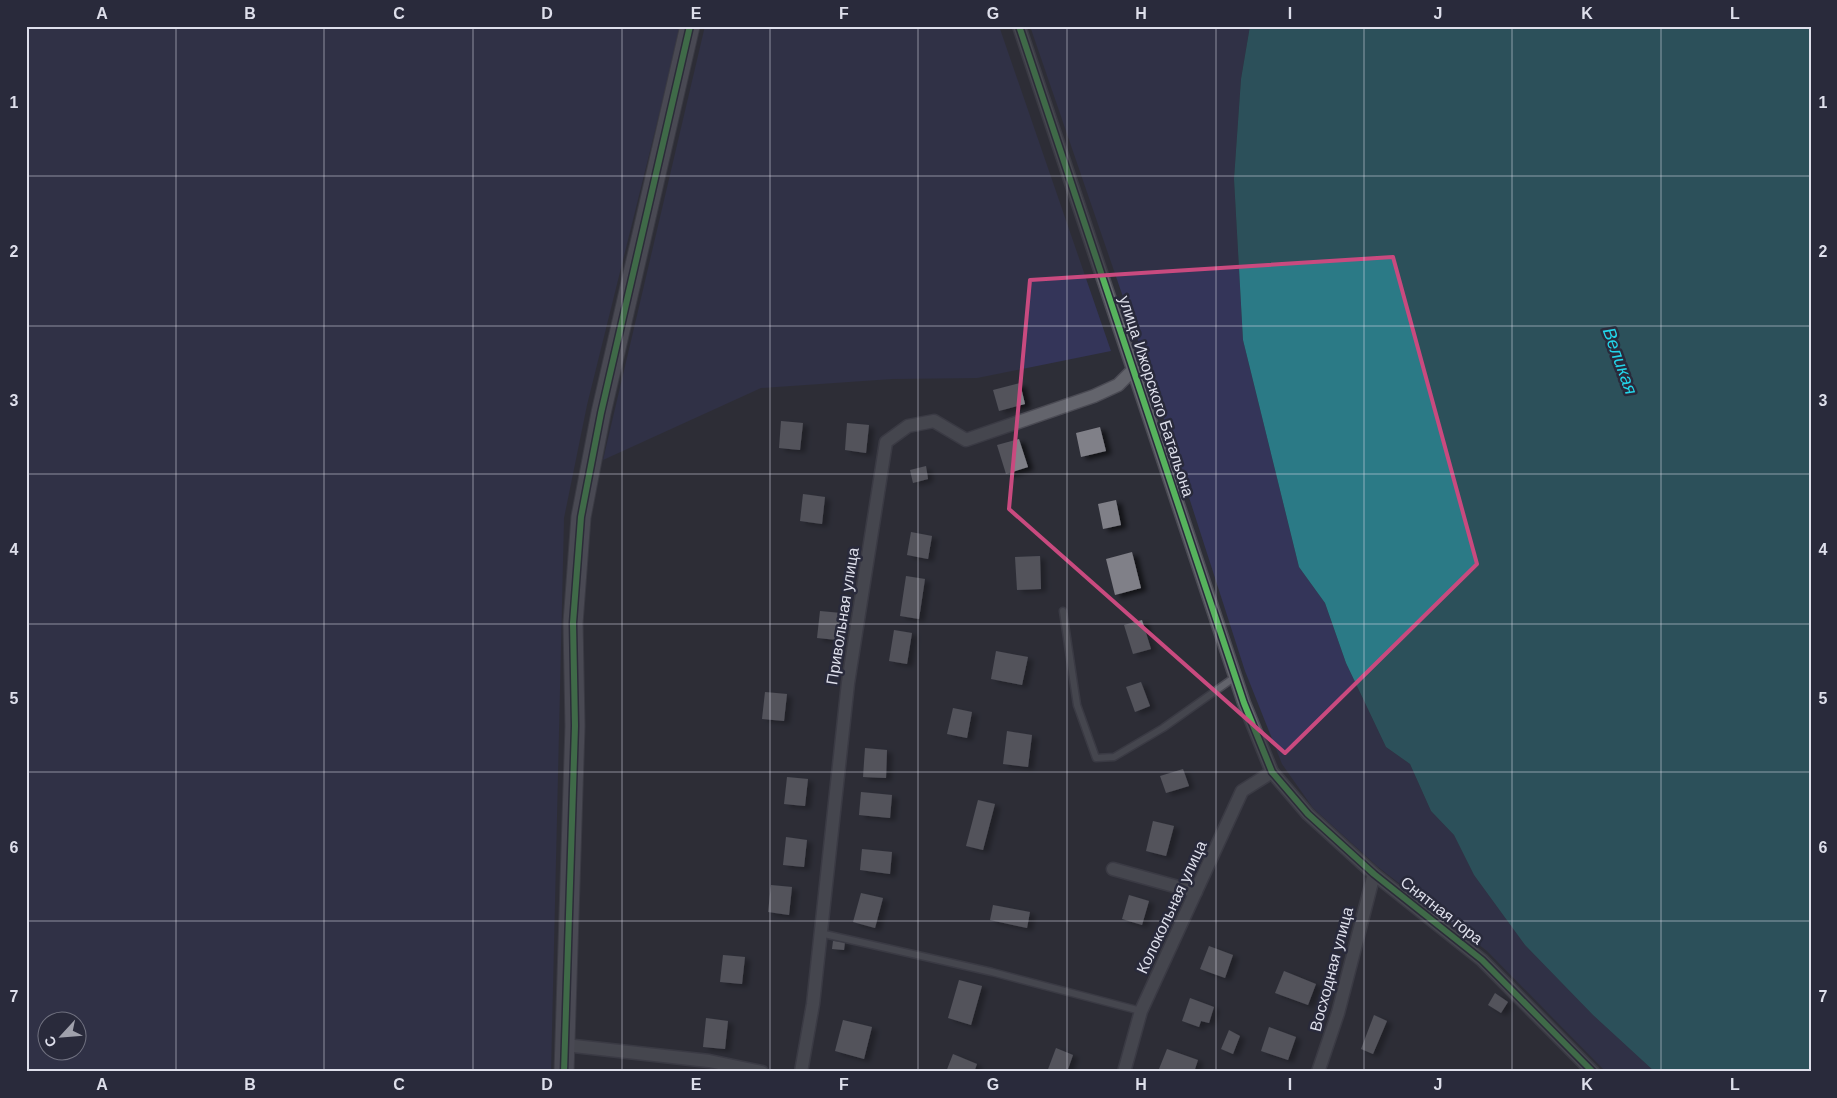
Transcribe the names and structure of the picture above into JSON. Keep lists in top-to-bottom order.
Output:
{
  "streets": {
    "street": [
      "улица Ижорского Батальона",
      "Привольная улица",
      "Колокольная улица",
      "Снятная гора",
      "Восходная улица"
    ]
  },
  "crossings": [
    ["улица Ижорского Батальона", "Привольная улица"],
    ["улица Ижорского Батальона", "Колокольная улица"],
    ["улица Ижорского Батальона", "Снятная гора"],
    ["Колокольная улица", "Снятная гора"],
    ["Снятная гора", "Восходная улица"]
  ],
  "water": ["Великая"],
  "north": "bottom left",
  "grid": {
    "columns": [
      "A",
      "B",
      "C",
      "D",
      "E",
      "F",
      "G",
      "H",
      "I",
      "J",
      "K",
      "L"
    ],
    "rows": [
      "1",
      "2",
      "3",
      "4",
      "5",
      "6",
      "7"
    ]
  }
}
